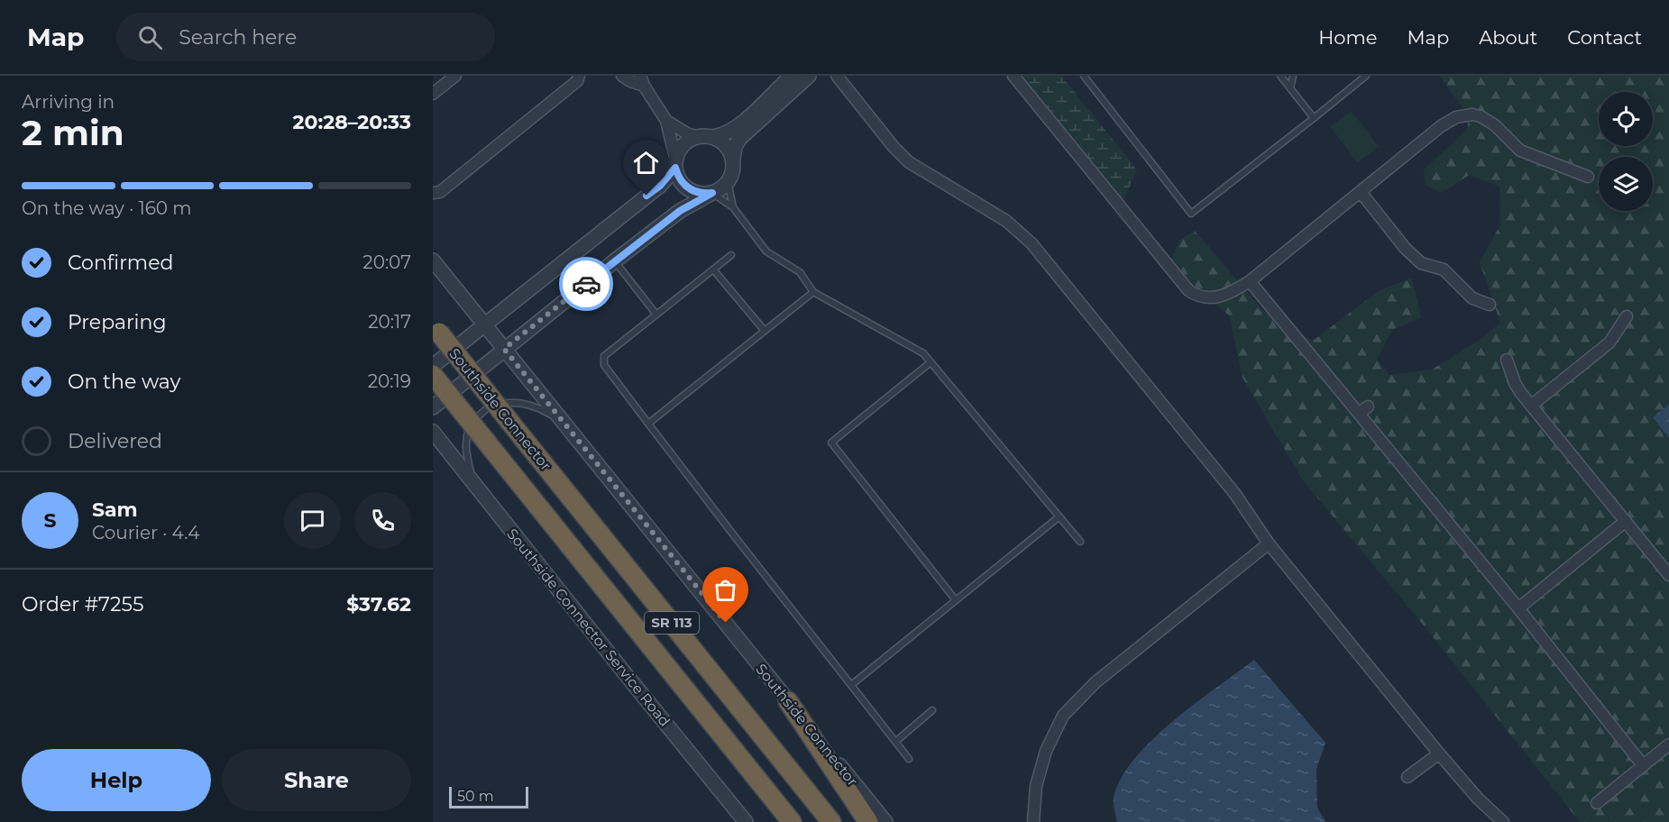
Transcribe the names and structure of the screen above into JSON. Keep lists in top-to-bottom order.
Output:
{
  "streets": {
    "highway": ["Southside Connector", "SR 113"],
    "street": ["Southside Connector Service Road"]
  },
  "scale_bar": "50 m",
  "page": {
    "header": "Map",
    "search": "Search here",
    "nav": [
      "Home",
      "Map",
      "About",
      "Contact"
    ],
    "heading": ["2 min", "Arriving in", "20:28–20:33"],
    "panel": [
      "Sam",
      "Courier · 4.4",
      "Order #7255",
      "$37.62"
    ],
    "bar": "On the way · 160 m",
    "list": [
      ["Confirmed", "20:07"],
      ["Preparing", "20:17"],
      ["On the way", "20:19"],
      "Delivered"
    ],
    "round": "S",
    "buttons": ["Help", "Share"],
    "scale": "50 m"
  }
}
